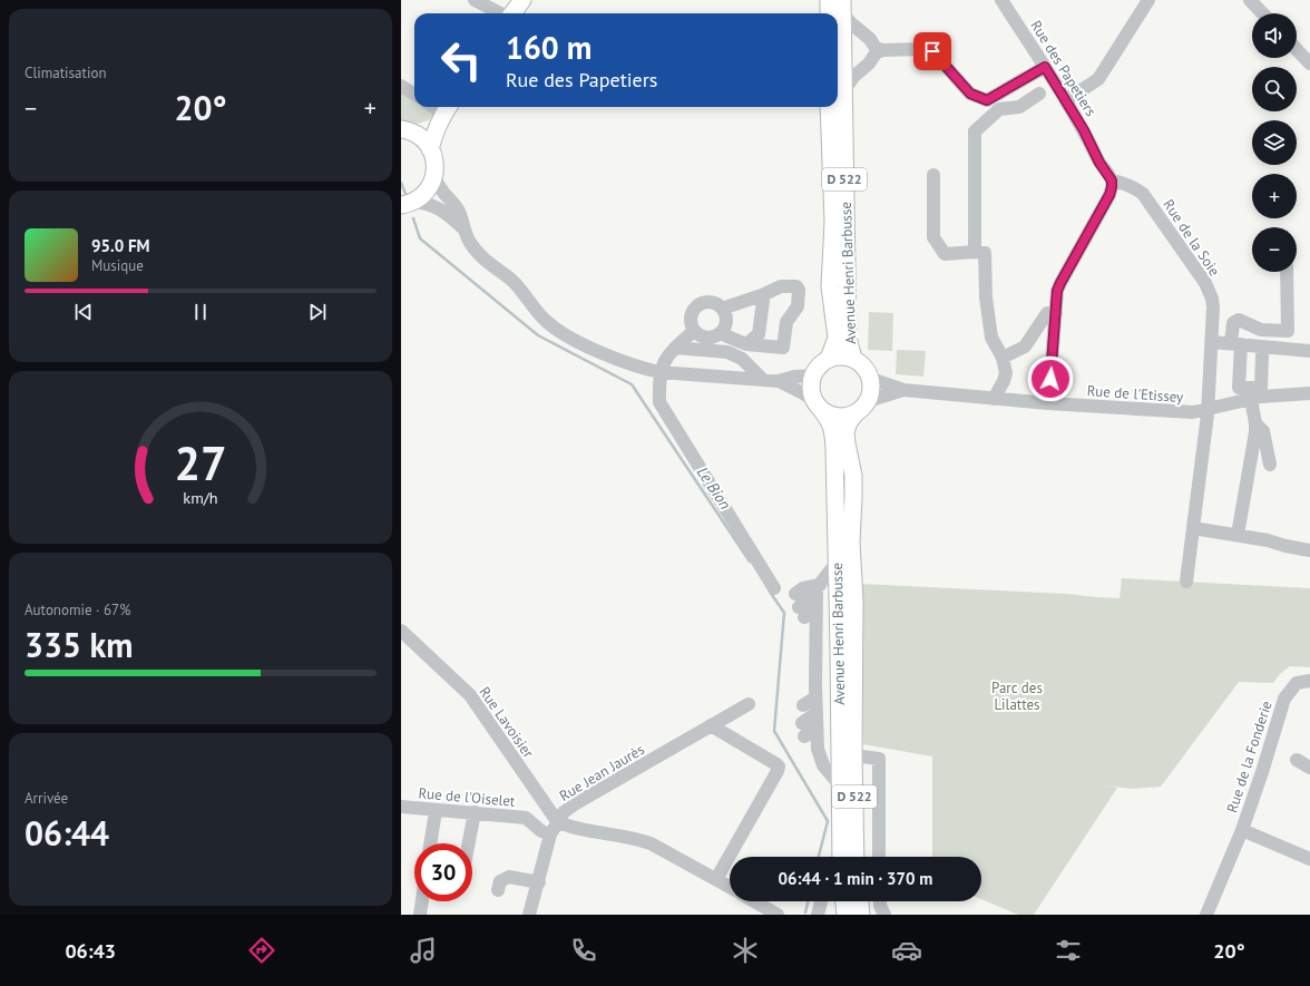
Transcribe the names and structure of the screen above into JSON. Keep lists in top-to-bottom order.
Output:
{
  "streets": {
    "main road": ["D 522", "Avenue Henri Barbusse"],
    "street": [
      "Rue des Papetiers",
      "Rue de la Soie",
      "Rue de l'Etissey",
      "Rue Lavoisier",
      "Rue de la Fonderie",
      "Rue Jean Jaurès",
      "Rue de l'Oiselet"
    ]
  },
  "crossings": [
    ["Rue des Papetiers", "Rue de la Soie"],
    ["Rue de la Soie", "Rue de l'Etissey"],
    ["Avenue Henri Barbusse", "Rue de l'Etissey"],
    ["Rue Lavoisier", "Rue Jean Jaurès"],
    ["Rue Jean Jaurès", "Rue de l'Oiselet"]
  ],
  "water": ["Le Bion"],
  "parks": ["Parc des Lilattes"],
  "page": {
    "tile": [
      "Climatisation",
      ["Autonomie · 67%", "335 km"],
      ["Arrivée", "06:44"]
    ],
    "map_buttons": ["+", "−"],
    "turn": ["160 m", "Rue des Papetiers"],
    "heat": ["−", "20°", "+"],
    "song": ["95.0 FM", "Musique"],
    "limit": "30",
    "trip": "06:44 · 1 min · 370 m",
    "tabs": ["06:43", "20°"],
    "gauge": ["27", "km/h"]
  }
}
